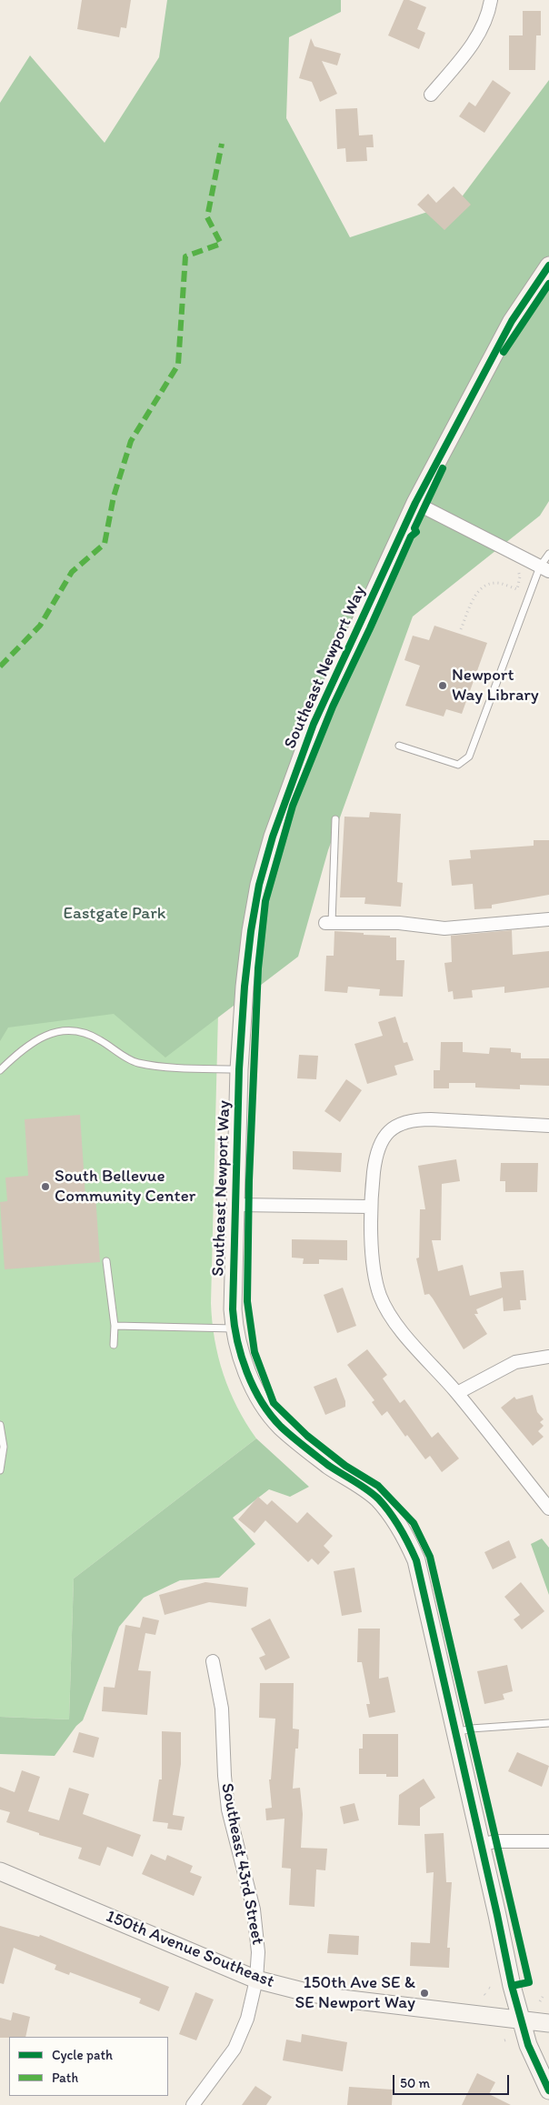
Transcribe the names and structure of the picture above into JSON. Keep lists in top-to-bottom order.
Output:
{
  "streets": {
    "main road": ["Southeast Newport Way", "150th Avenue Southeast"],
    "street": ["Southeast 43rd Street"]
  },
  "crossings": [
    ["Southeast Newport Way", "150th Avenue Southeast"],
    ["Southeast 43rd Street", "150th Avenue Southeast"]
  ],
  "parks": ["Eastgate Park"],
  "places": ["Newport Way Library", "South Bellevue Community Center", "150th Ave SE & SE Newport Way"],
  "legend": ["Cycle path", "Path"],
  "scale_bar": "50 m"
}
